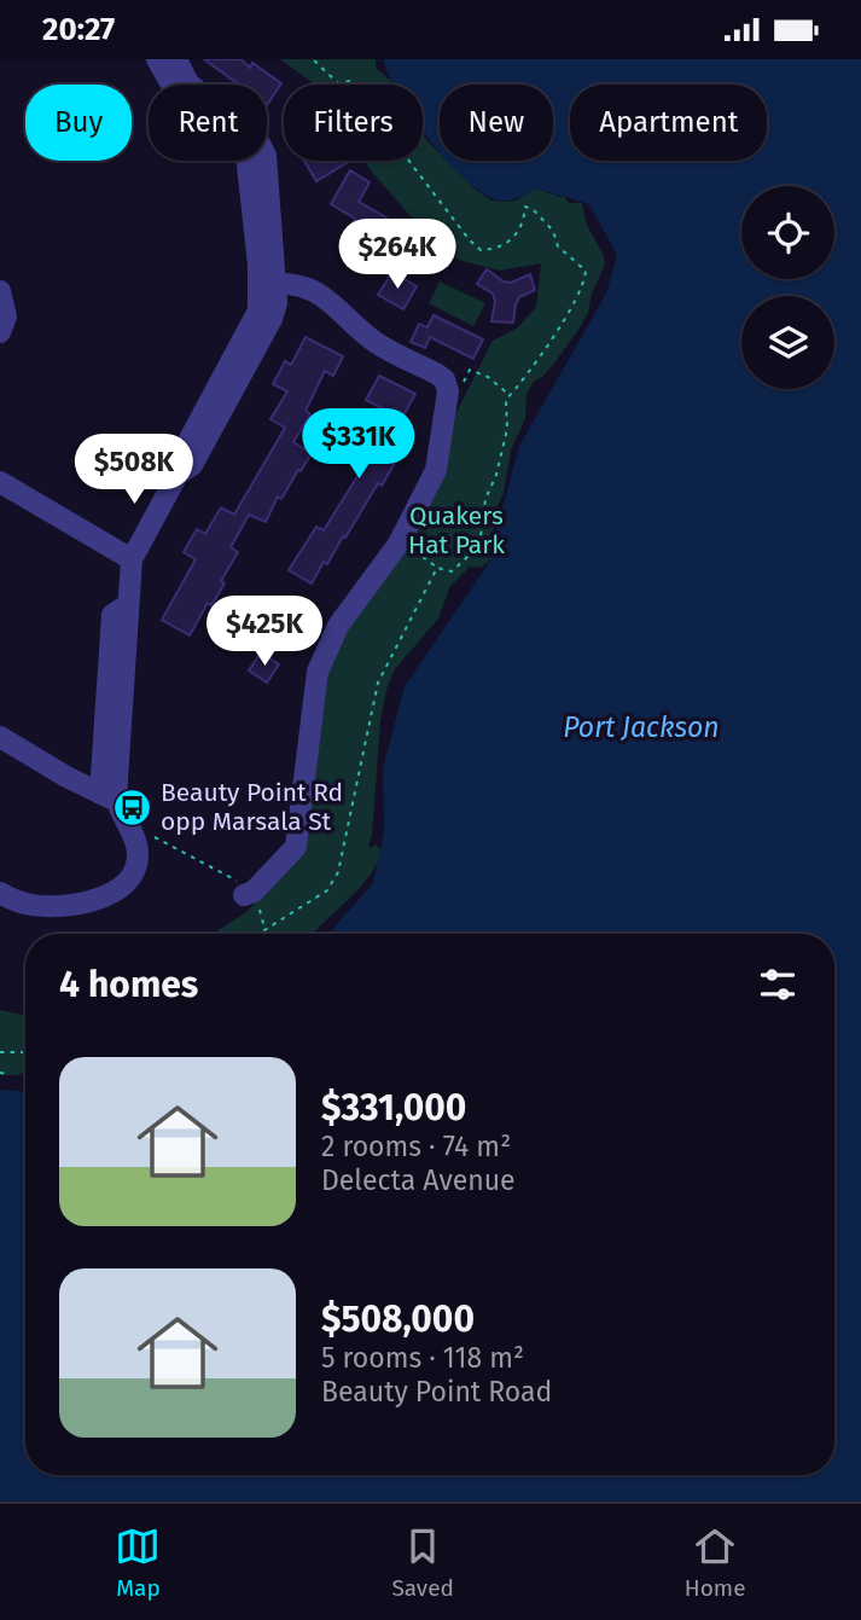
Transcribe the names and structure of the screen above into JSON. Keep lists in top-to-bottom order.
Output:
{
  "water": ["Port Jackson"],
  "parks": ["Quakers Hat Park"],
  "places": {
    "bus stop": ["Beauty Point Rd opp Marsala St"]
  },
  "page": {
    "status": "20:27",
    "chip": [
      "Buy",
      "Rent",
      "Filters",
      "New",
      "Apartment"
    ],
    "price": [
      "$264K",
      "$331K",
      "$508K",
      "$425K"
    ],
    "heading": "4 homes",
    "list": [
      {
        "name": "$331,000",
        "note": "2 rooms · 74 m² · Delecta Avenue"
      },
      {
        "name": "$508,000",
        "note": "5 rooms · 118 m² · Beauty Point Road"
      }
    ],
    "tabs": ["Map", "Saved", "Home"]
  }
}
